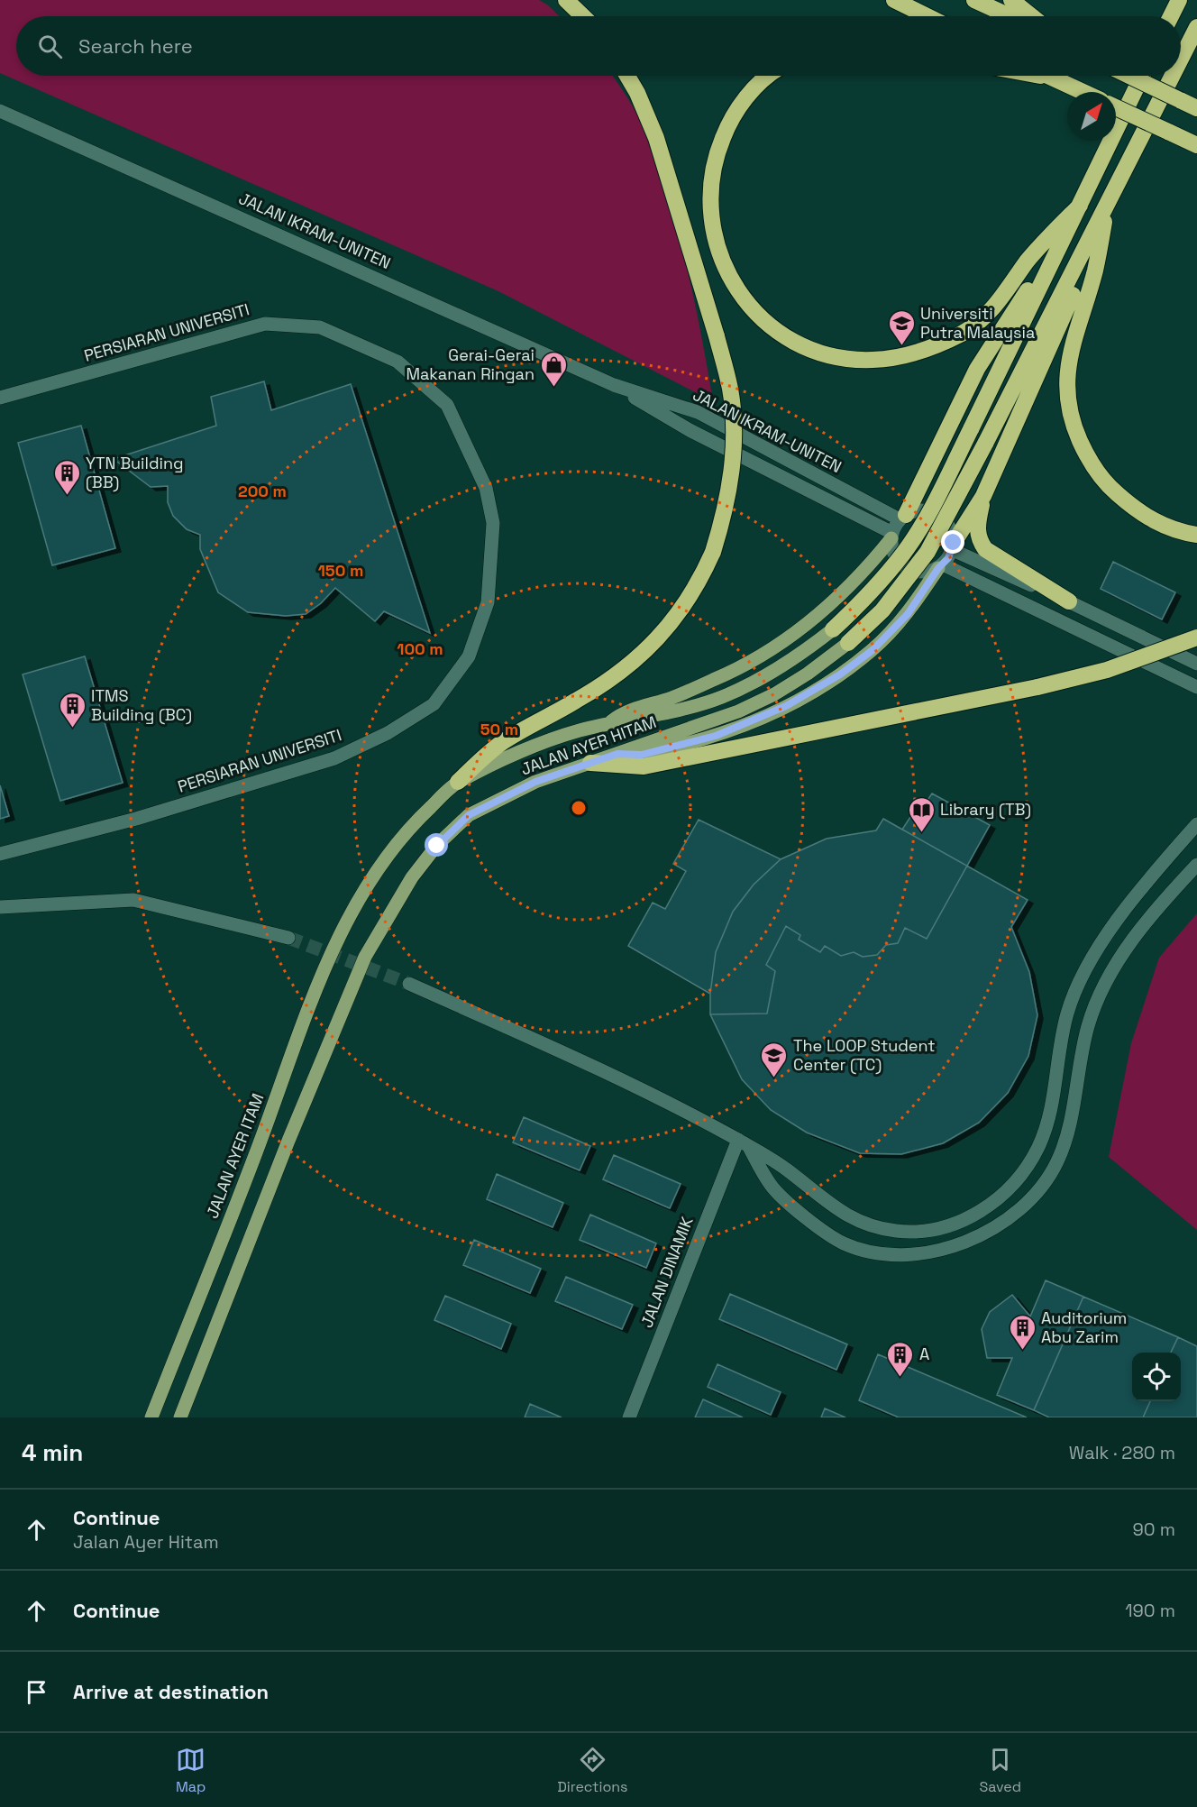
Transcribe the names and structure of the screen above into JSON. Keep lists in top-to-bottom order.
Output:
{
  "streets": {
    "main road": ["JALAN AYER HITAM", "JALAN AYER ITAM"],
    "street": ["JALAN IKRAM-UNITEN", "PERSIARAN UNIVERSITI", "JALAN DINAMIK"]
  },
  "crossings": [
    ["JALAN AYER HITAM", "JALAN AYER ITAM"]
  ],
  "places": {
    "school or university": ["Universiti Putra Malaysia", "The LOOP Student Center (TC)"],
    "shop": ["Gerai-Gerai Makanan Ringan"],
    "building": [
      "YTN Building (BB)",
      "ITMS Building (BC)",
      "Auditorium Abu Zarim",
      "A"
    ],
    "library": ["Library (TB)"]
  },
  "north": "top right",
  "page": {
    "search": "Search here",
    "heading": ["4 min", "Walk · 280 m"],
    "list": [
      ["Continue", "Jalan Ayer Hitam", "90 m"],
      ["Continue", "190 m"],
      "Arrive at destination"
    ],
    "nav": ["Map", "Directions", "Saved"]
  },
  "rings": [
    "200 m",
    "150 m",
    "100 m",
    "50 m"
  ]
}
